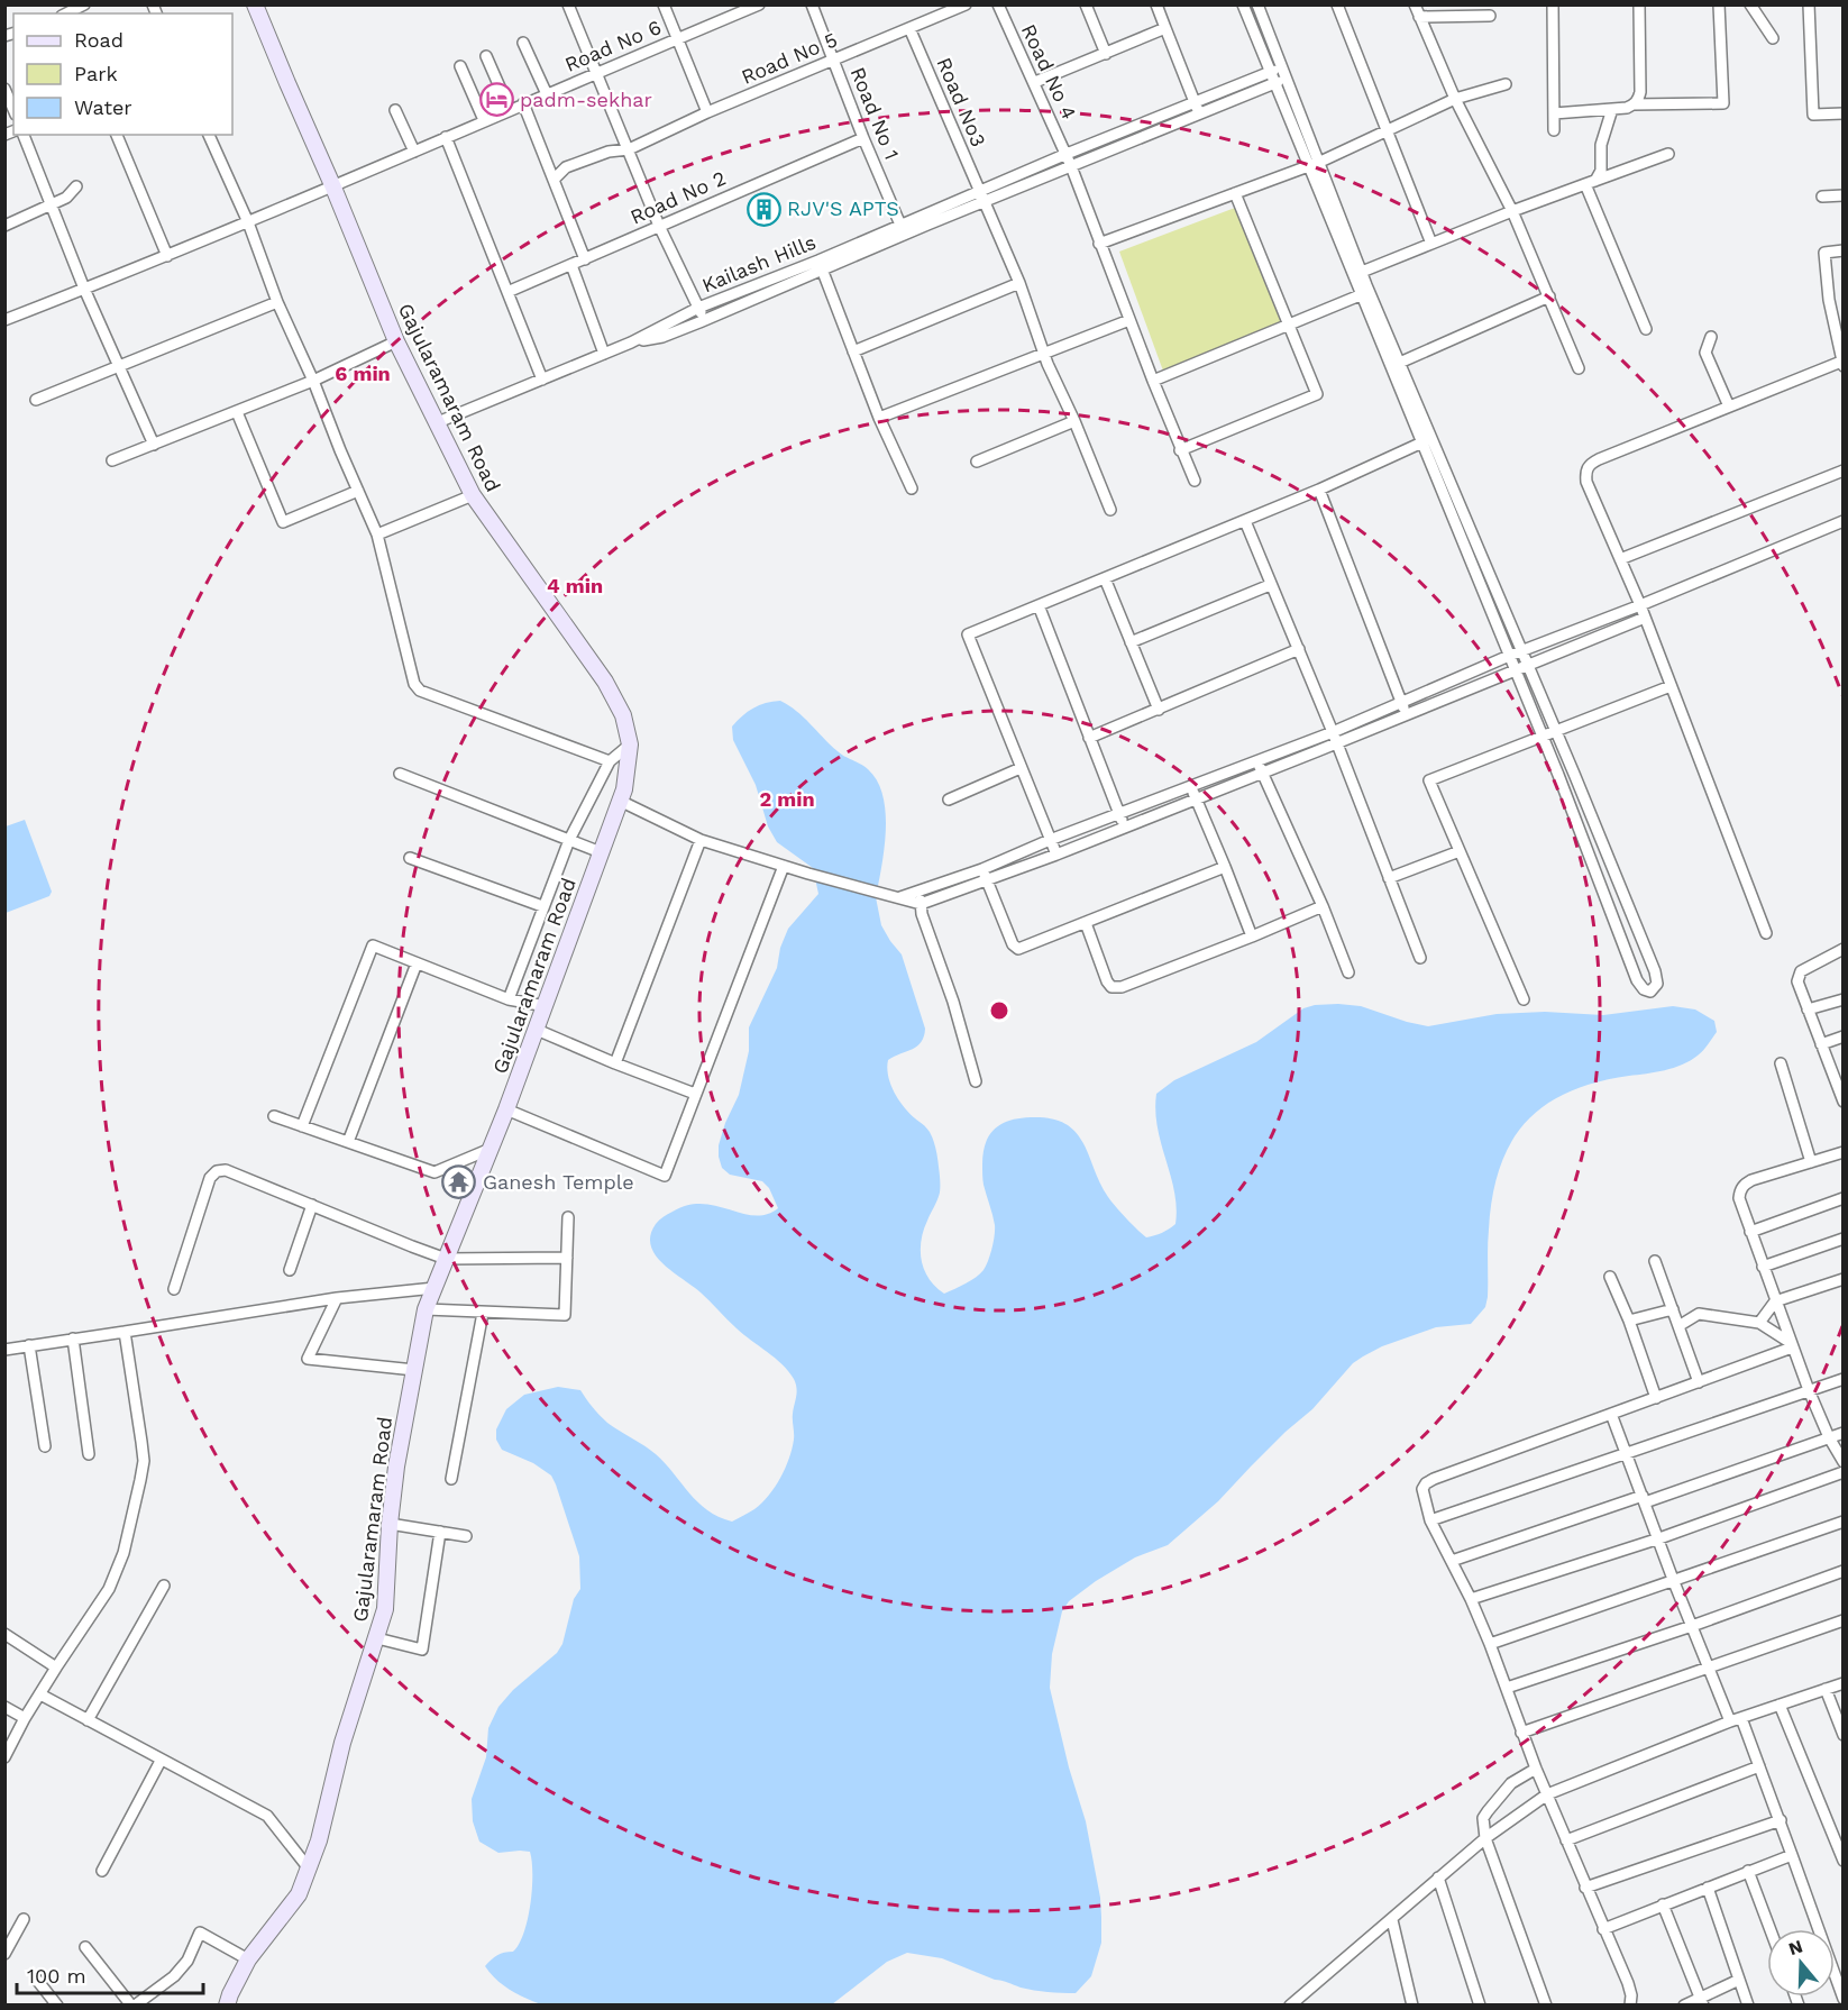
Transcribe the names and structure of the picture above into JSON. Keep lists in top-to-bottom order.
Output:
{
  "streets": {
    "main road": ["Gajularamaram Road"],
    "street": [
      "Road No 6",
      "Road No 5",
      "Road No 4",
      "Road No3",
      "Road No 1",
      "Road No 2",
      "Kailash Hills"
    ]
  },
  "crossings": [
    ["Road No 6", "Gajularamaram Road"],
    ["Road No 5", "Road No3"],
    ["Road No 5", "Road No 1"],
    ["Road No 4", "Kailash Hills"],
    ["Road No3", "Kailash Hills"],
    ["Road No 1", "Road No 2"],
    ["Road No 1", "Kailash Hills"],
    ["Kailash Hills", "Gajularamaram Road"]
  ],
  "places": {
    "hotel": ["padm-sekhar"],
    "building": ["RJV'S APTS"],
    "temple": ["Ganesh Temple"]
  },
  "legend": ["Road", "Park", "Water"],
  "scale_bar": "100 m",
  "north": "top",
  "rings": ["6 min", "4 min", "2 min"]
}
